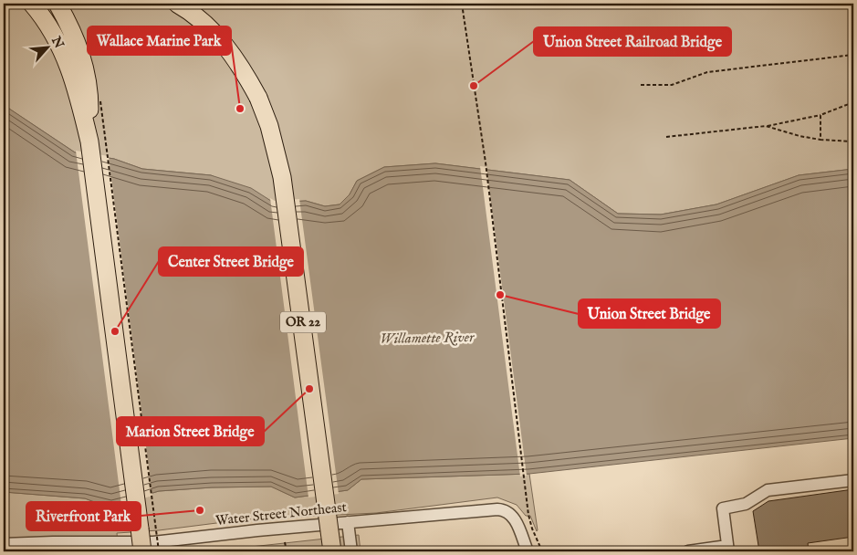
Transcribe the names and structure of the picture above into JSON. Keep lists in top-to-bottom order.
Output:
{
  "streets": {
    "highway": ["OR 22"],
    "street": ["Water Street Northeast"]
  },
  "water": ["Willamette River"],
  "places": [
    "Union Street Railroad Bridge",
    "Wallace Marine Park",
    "Union Street Bridge",
    "Center Street Bridge",
    "Marion Street Bridge",
    "Riverfront Park"
  ],
  "north": "top right"
}
